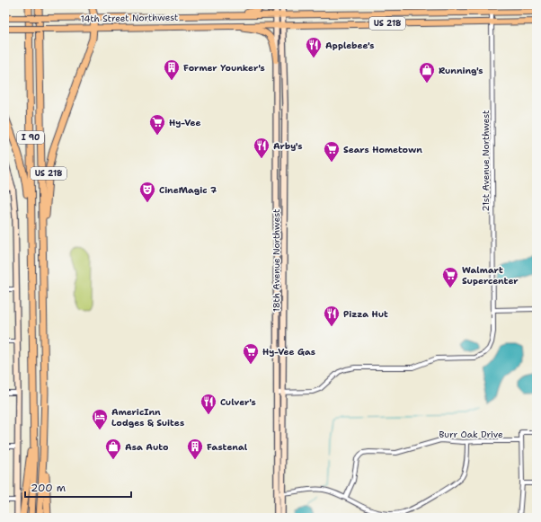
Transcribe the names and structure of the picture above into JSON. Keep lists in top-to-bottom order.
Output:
{
  "streets": {
    "highway": ["US 218", "I 90"],
    "main road": ["14th Street Northwest"],
    "street": ["21st Avenue Northwest", "18th Avenue Northwest", "Burr Oak Drive"]
  },
  "crossings": [
    ["14th Street Northwest", "US 218"],
    ["14th Street Northwest", "21st Avenue Northwest"],
    ["14th Street Northwest", "18th Avenue Northwest"],
    ["US 218", "I 90"],
    ["US 218", "21st Avenue Northwest"],
    ["21st Avenue Northwest", "18th Avenue Northwest"]
  ],
  "places": {
    "restaurant": [
      "Applebee's",
      "Arby's",
      "Pizza Hut",
      "Culver's"
    ],
    "building": ["Former Younker's", "Fastenal"],
    "shop": ["Running's", "Asa Auto"],
    "supermarket": [
      "Hy-Vee",
      "Sears Hometown",
      "Walmart Supercenter",
      "Hy-Vee Gas"
    ],
    "theatre": ["CineMagic 7"],
    "hotel": ["AmericInn Lodges & Suites"]
  },
  "scale_bar": "200 m"
}
